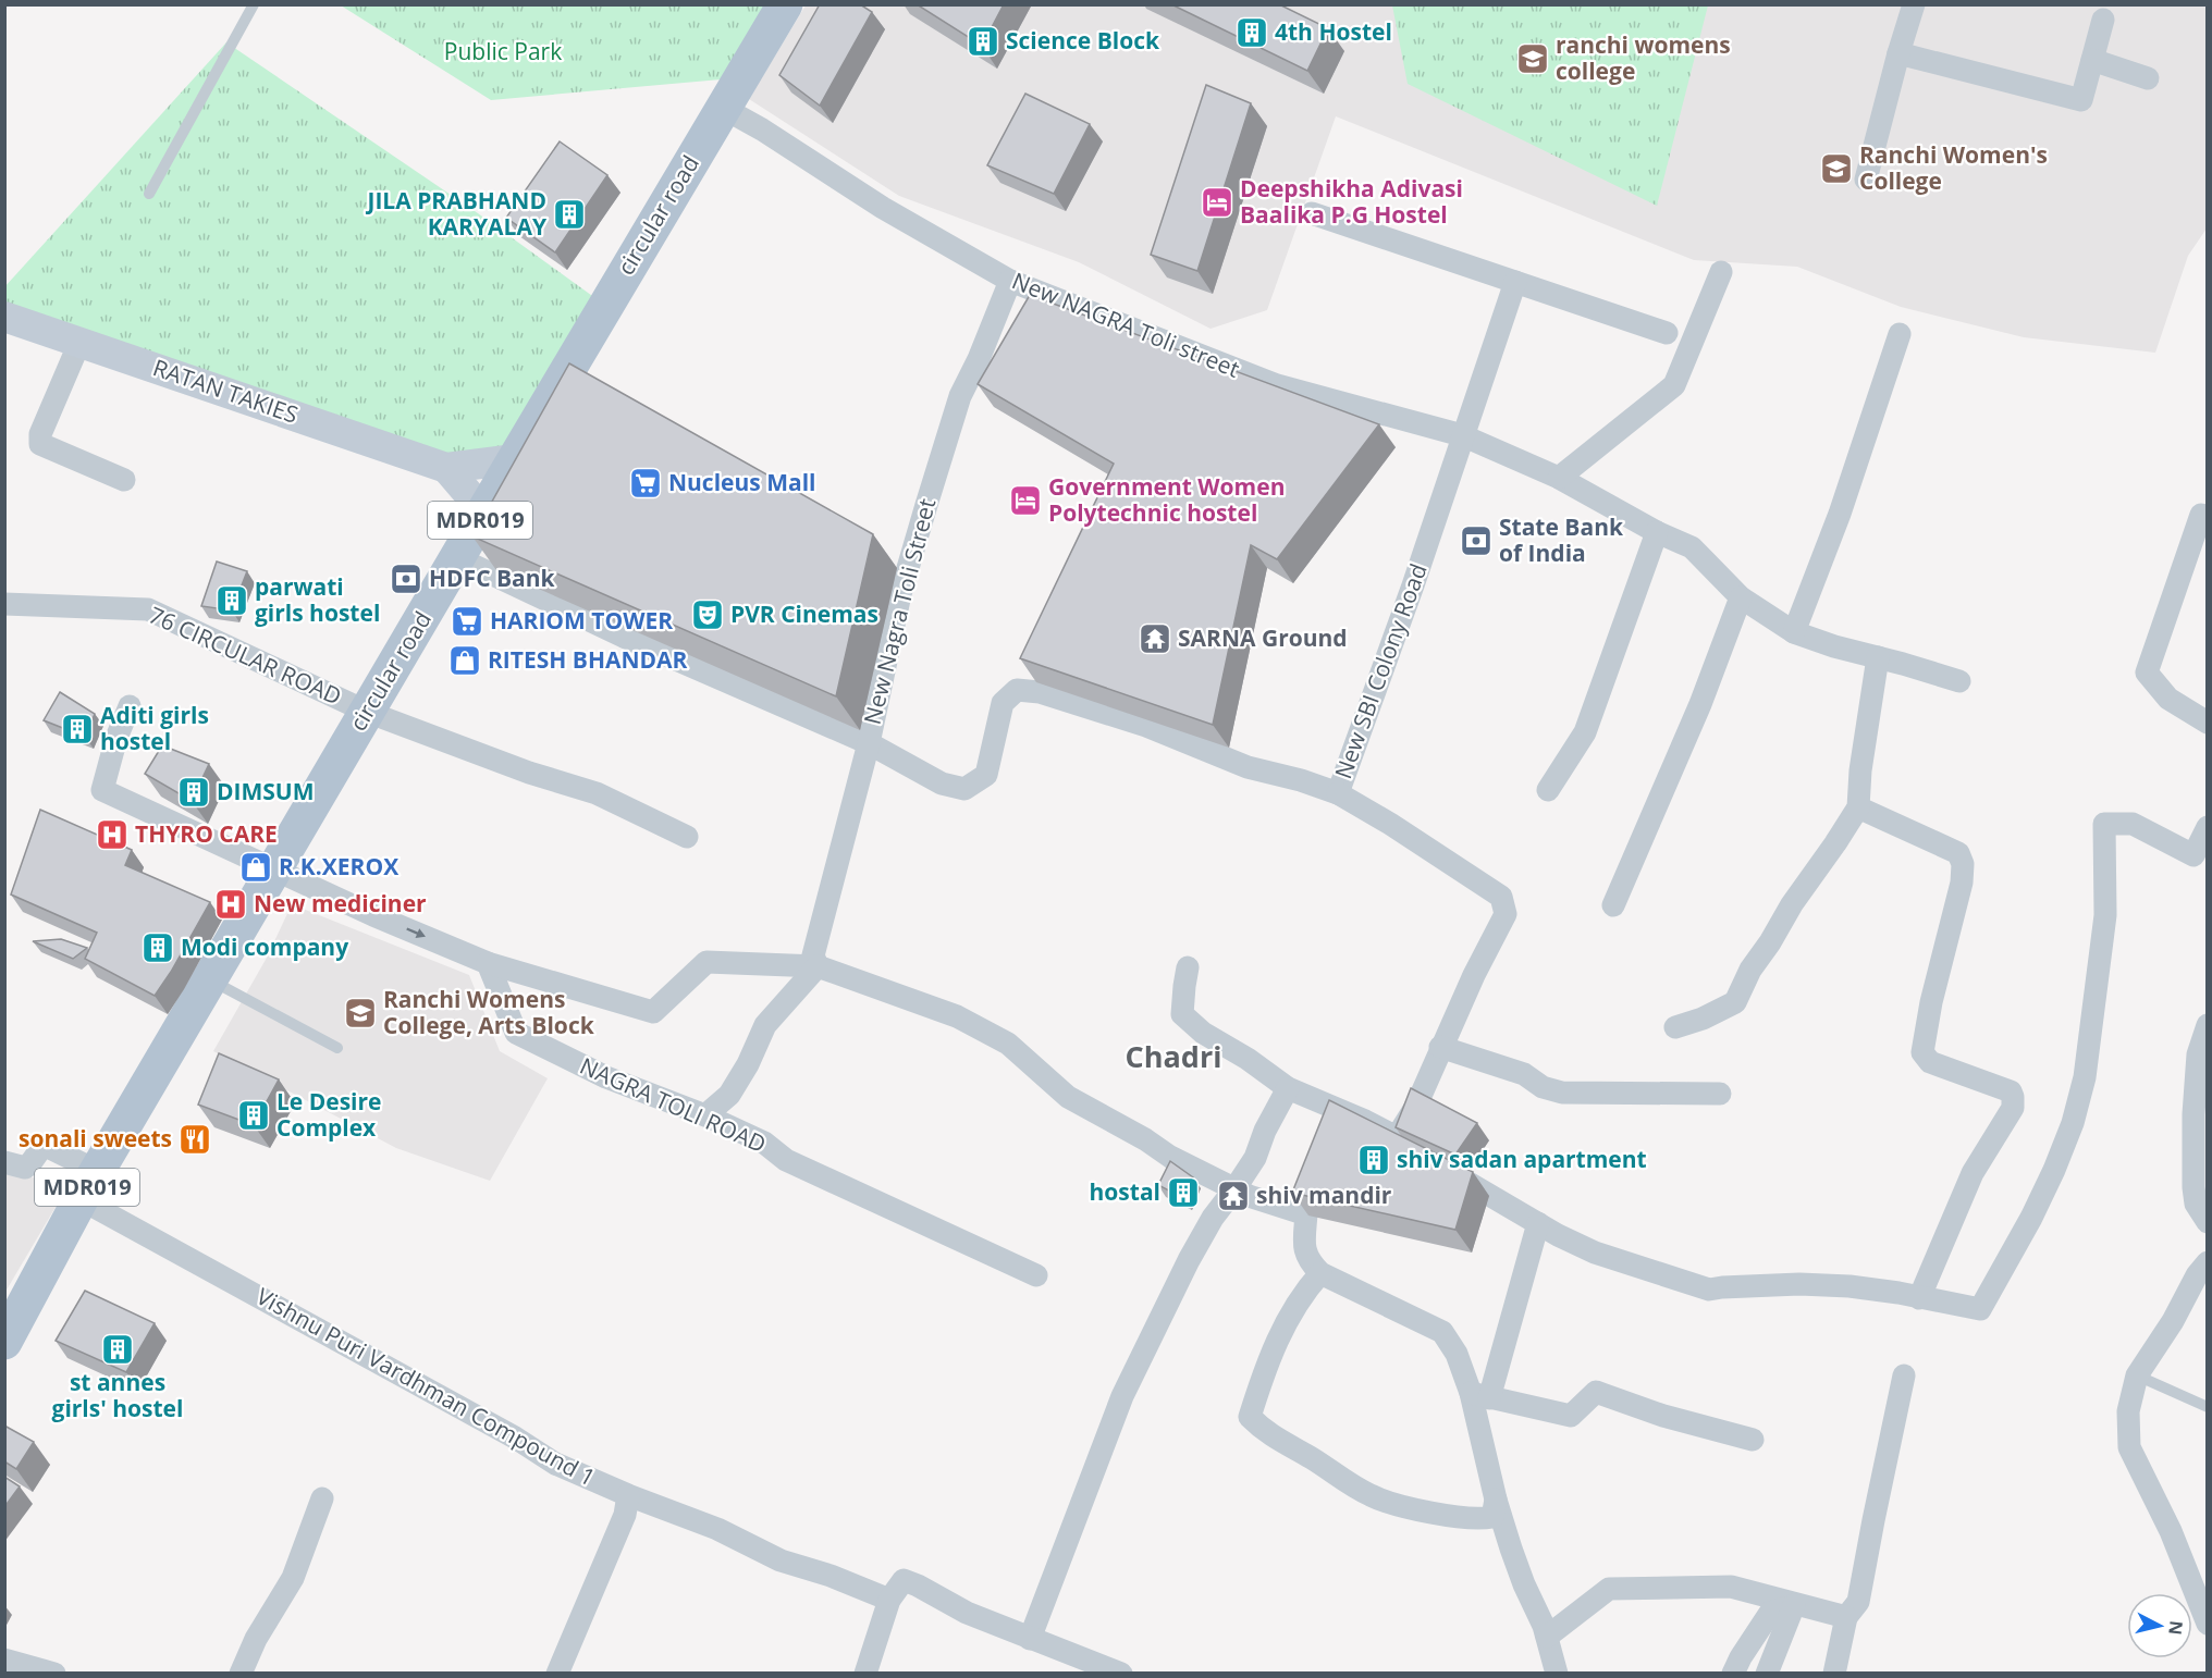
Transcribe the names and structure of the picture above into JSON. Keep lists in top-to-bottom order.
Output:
{
  "streets": {
    "main road": ["circular road", "MDR019"],
    "street": [
      "New NAGRA Toli street",
      "RATAN TAKIES",
      "New Nagra Toli Street",
      "76 CIRCULAR ROAD",
      "New SBI Colony Road",
      "NAGRA TOLI ROAD",
      "Vishnu Puri Vardhman Compound 1"
    ]
  },
  "crossings": [
    ["circular road", "New NAGRA Toli street"],
    ["circular road", "RATAN TAKIES"],
    ["circular road", "New Nagra Toli Street"],
    ["circular road", "76 CIRCULAR ROAD"],
    ["circular road", "Vishnu Puri Vardhman Compound 1"],
    ["New NAGRA Toli street", "New Nagra Toli Street"],
    ["New NAGRA Toli street", "New SBI Colony Road"],
    ["New Nagra Toli Street", "New SBI Colony Road"]
  ],
  "districts": ["Chadri"],
  "parks": ["Public Park"],
  "places": {
    "building": [
      "4th Hostel",
      "Science Block",
      "JILA PRABHAND KARYALAY",
      "parwati girls hostel",
      "Aditi girls hostel",
      "DIMSUM",
      "Modi company",
      "Le Desire Complex",
      "shiv sadan apartment",
      "hostal",
      "st annes girls' hostel"
    ],
    "school or university": ["ranchi womens college", "Ranchi Women's College", "Ranchi Womens College, Arts Block"],
    "hotel": ["Deepshikha Adivasi Baalika P.G Hostel", "Government Women Polytechnic hostel"],
    "supermarket": ["Nucleus Mall", "HARIOM TOWER"],
    "bank": ["State Bank of India", "HDFC Bank"],
    "theatre": ["PVR Cinemas"],
    "temple": ["SARNA Ground", "shiv mandir"],
    "shop": ["RITESH BHANDAR", "R.K.XEROX"],
    "hospital": ["THYRO CARE", "New mediciner"],
    "restaurant": ["sonali sweets"]
  },
  "north": "right"
}
